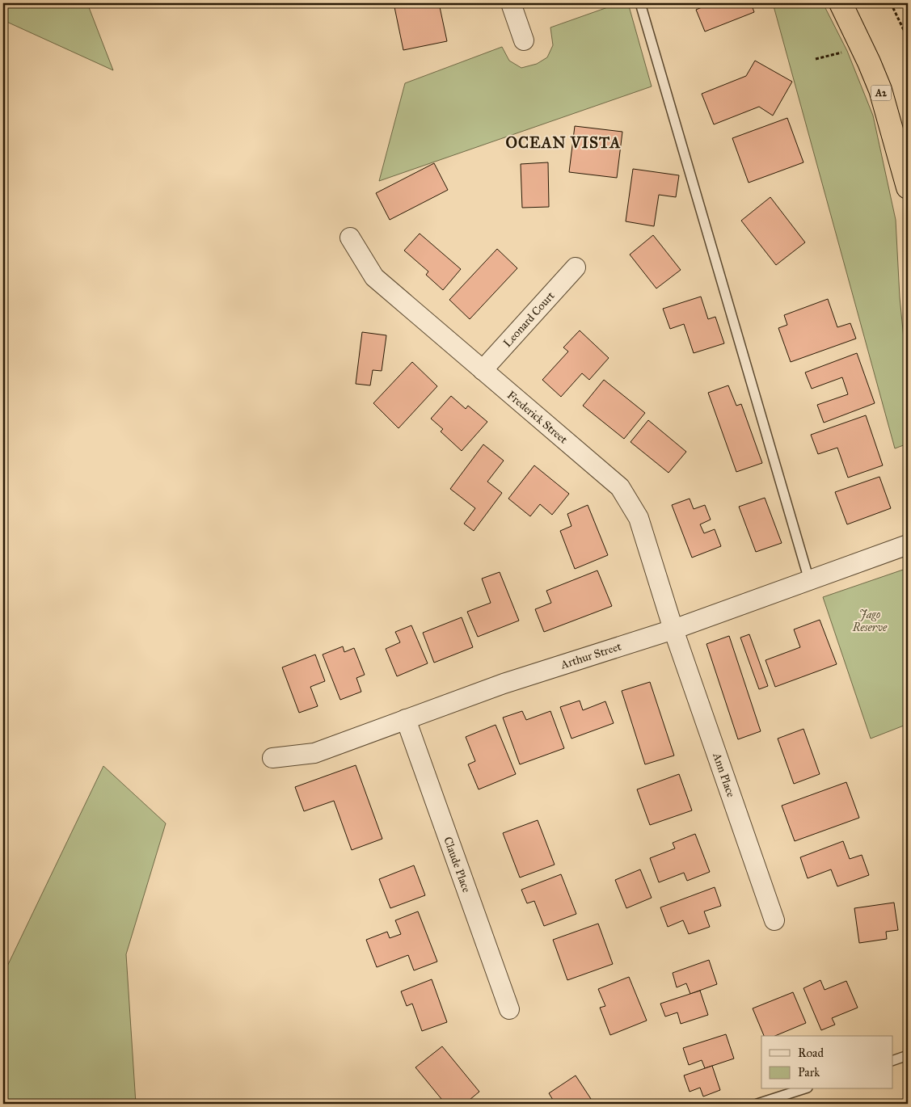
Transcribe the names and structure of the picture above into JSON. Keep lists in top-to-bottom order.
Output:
{
  "streets": {
    "highway": ["A2"],
    "street": [
      "Leonard Court",
      "Frederick Street",
      "Arthur Street",
      "Ann Place",
      "Claude Place"
    ]
  },
  "crossings": [
    ["Leonard Court", "Frederick Street"],
    ["Frederick Street", "Arthur Street"],
    ["Frederick Street", "Ann Place"],
    ["Arthur Street", "Ann Place"],
    ["Arthur Street", "Claude Place"]
  ],
  "districts": ["OCEAN VISTA"],
  "parks": ["Jago Reserve"],
  "legend": ["Road", "Park"]
}
